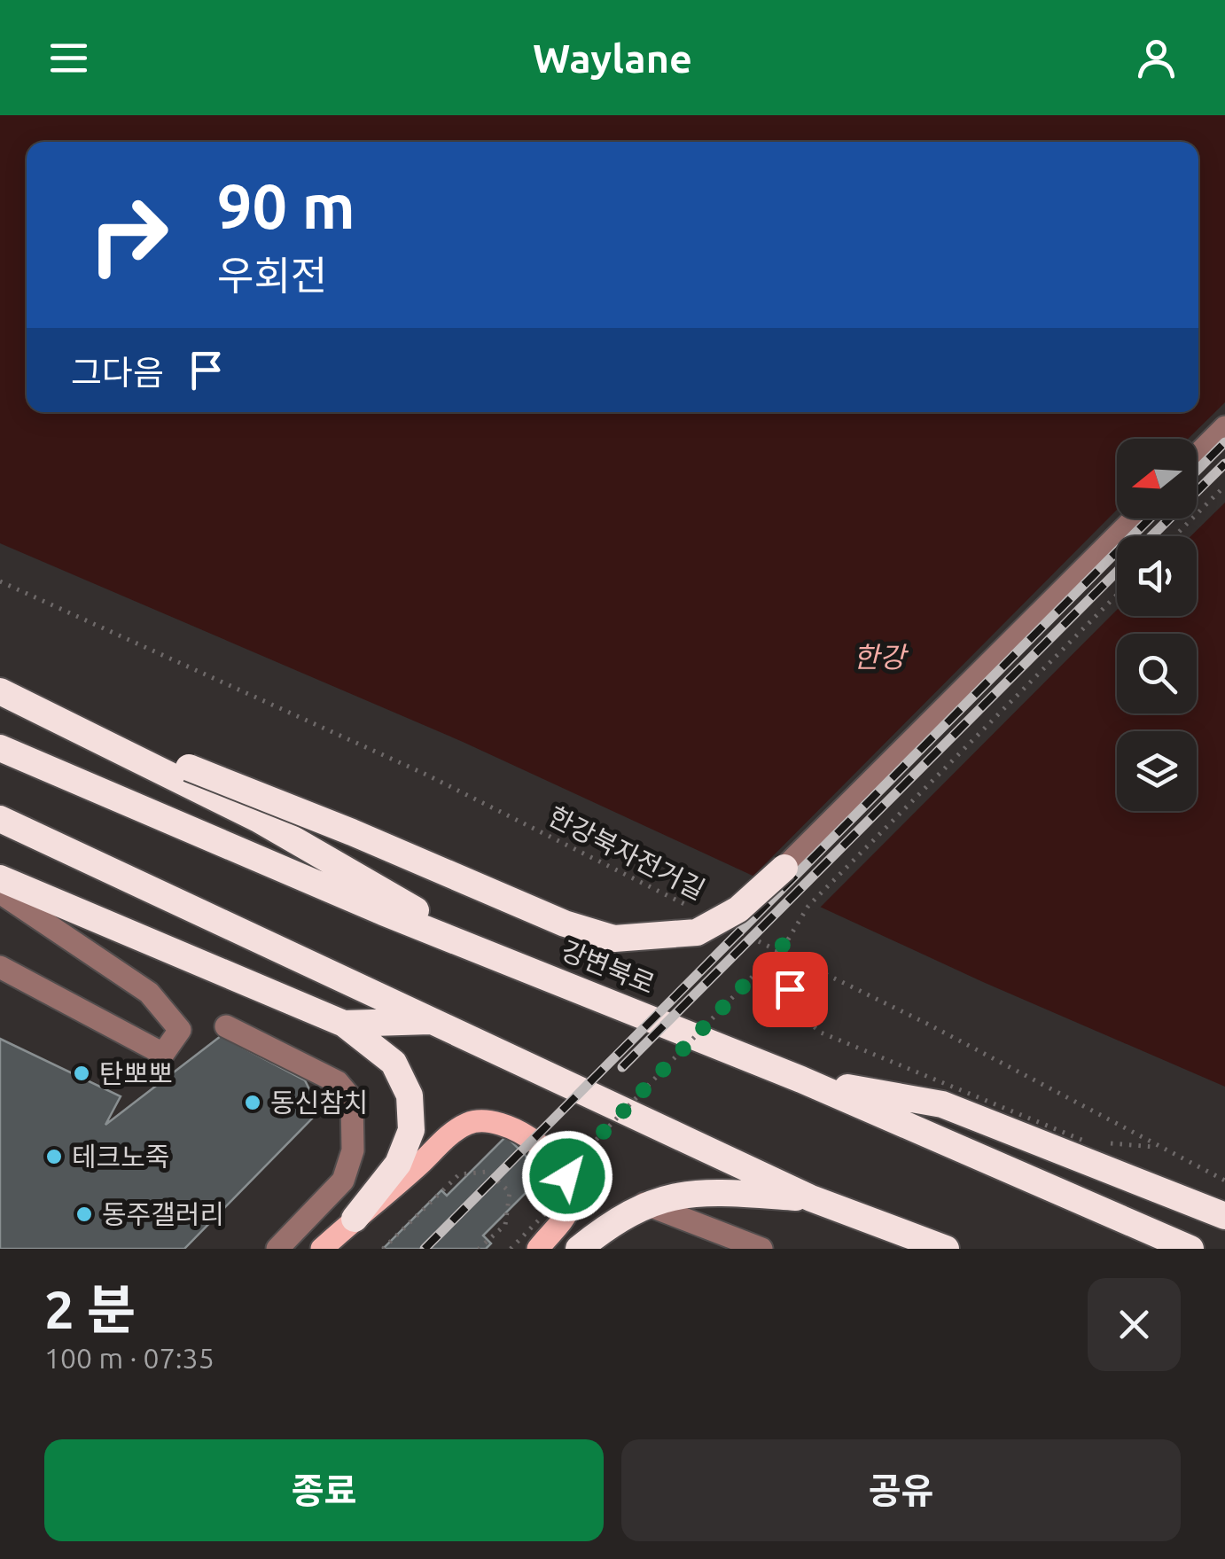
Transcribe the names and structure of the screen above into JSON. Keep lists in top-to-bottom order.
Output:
{
  "streets": {
    "highway": ["강변북로"],
    "path": ["한강북자전거길"]
  },
  "water": ["한강"],
  "places": [
    "탄뽀뽀",
    "동신참치",
    "테크노죽",
    "동주갤러리"
  ],
  "north": "left",
  "page": {
    "header": "Waylane",
    "turn": ["90 m", "우회전"],
    "then": "그다음",
    "heading": ["2 분", "100 m · 07:35"],
    "buttons": ["종료", "공유"]
  }
}
